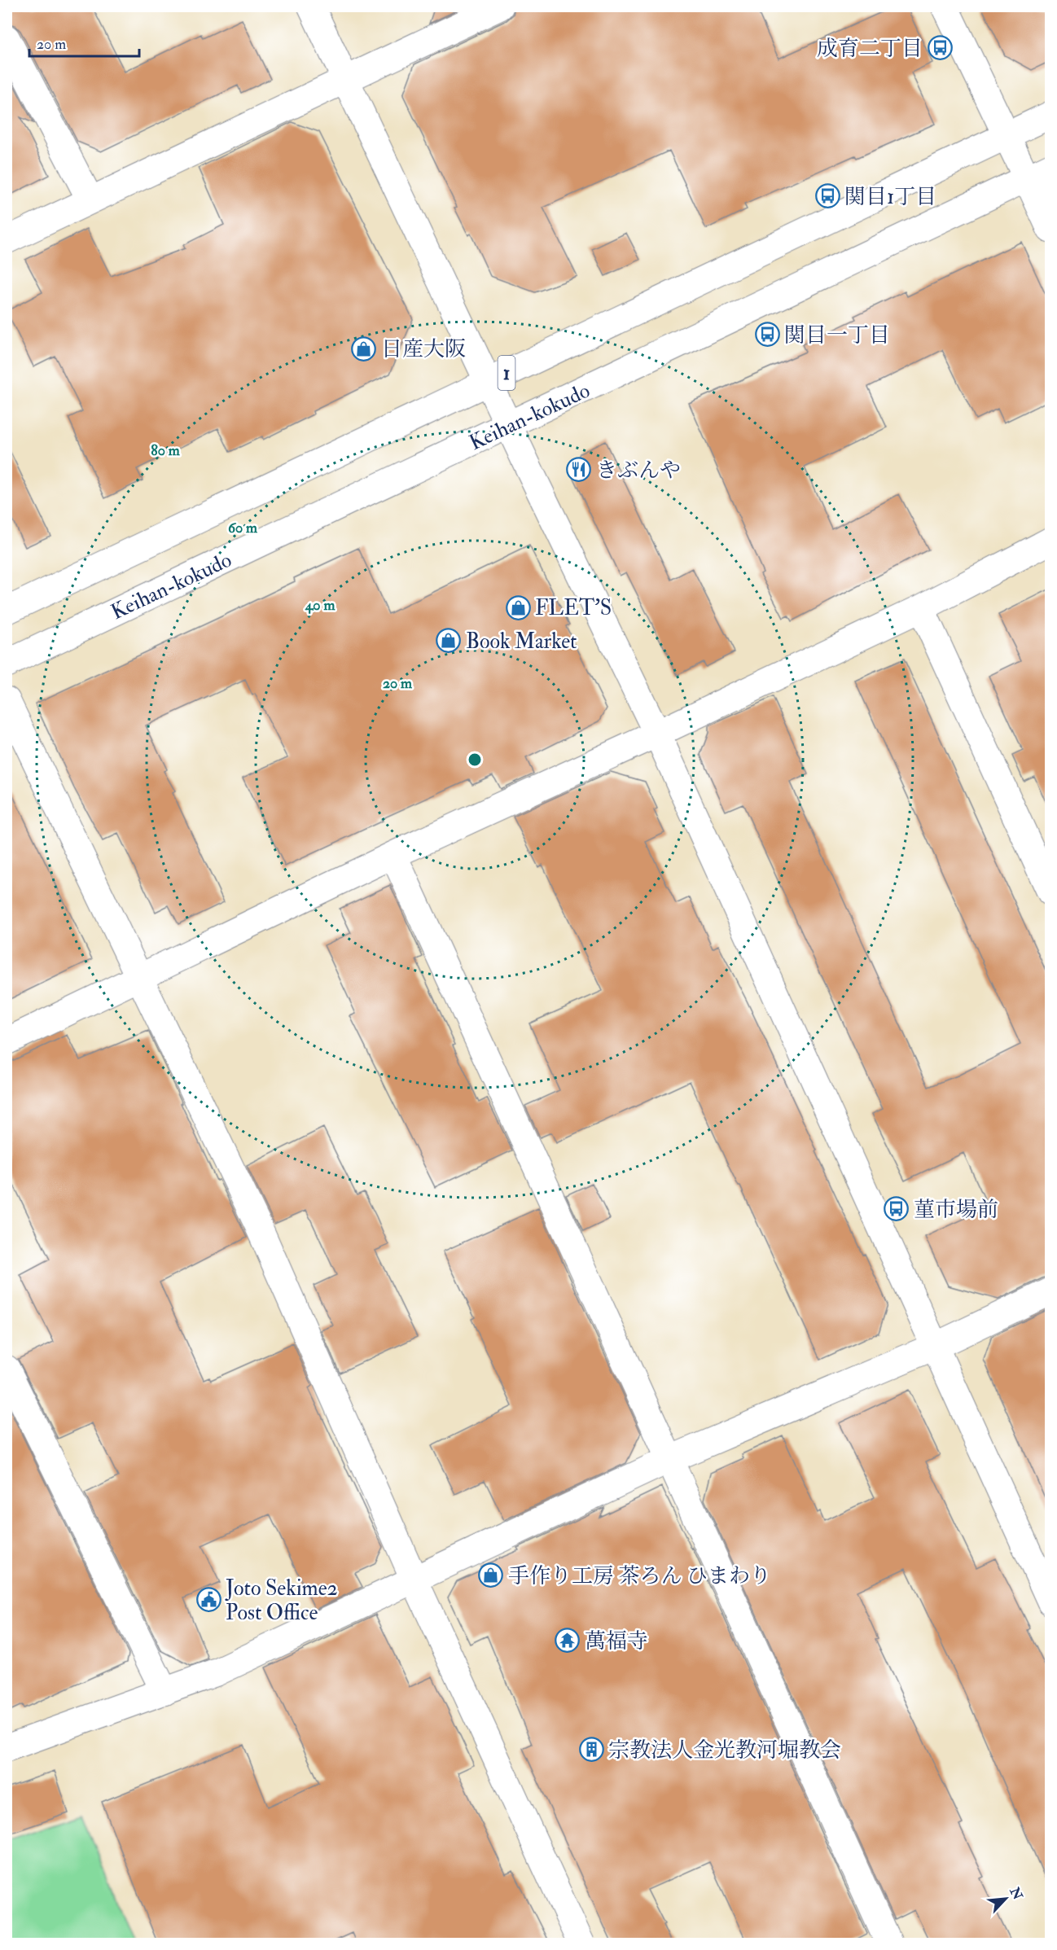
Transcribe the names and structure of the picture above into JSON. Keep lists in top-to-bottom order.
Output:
{
  "streets": {
    "main road": ["1", "Keihan-kokudo"]
  },
  "places": {
    "bus stop": [
      "成育二丁目",
      "関目1丁目",
      "関目一丁目",
      "菫市場前"
    ],
    "shop": [
      "日産大阪",
      "FLET'S",
      "Book Market",
      "手作り工房 茶ろん ひまわり"
    ],
    "restaurant": ["きぶんや"],
    "public building": ["Joto Sekime2 Post Office"],
    "temple": ["萬福寺"],
    "building": ["宗教法人金光教河堀教会"]
  },
  "scale_bar": "20 m",
  "north": "top right",
  "rings": [
    "80 m",
    "60 m",
    "40 m",
    "20 m"
  ]
}
